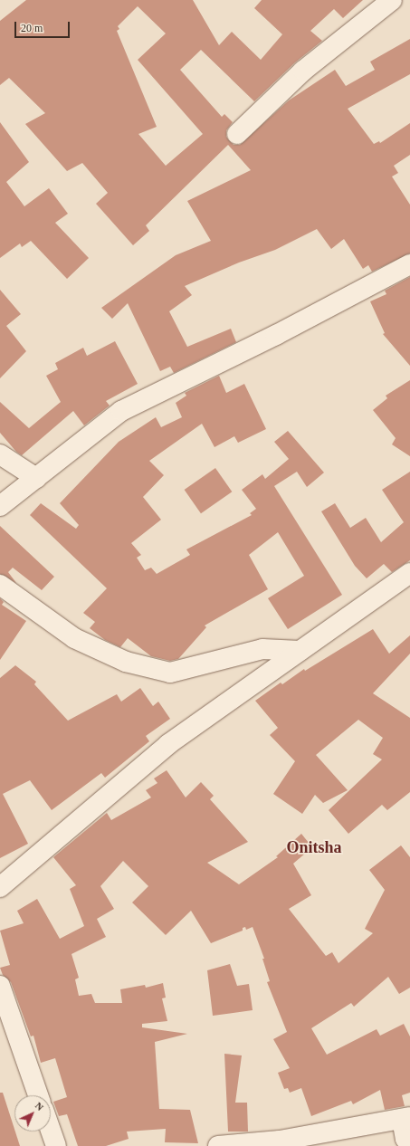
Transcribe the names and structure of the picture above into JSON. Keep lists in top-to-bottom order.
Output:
{
  "districts": ["Onitsha"],
  "scale_bar": "20 m",
  "north": "top right"
}
